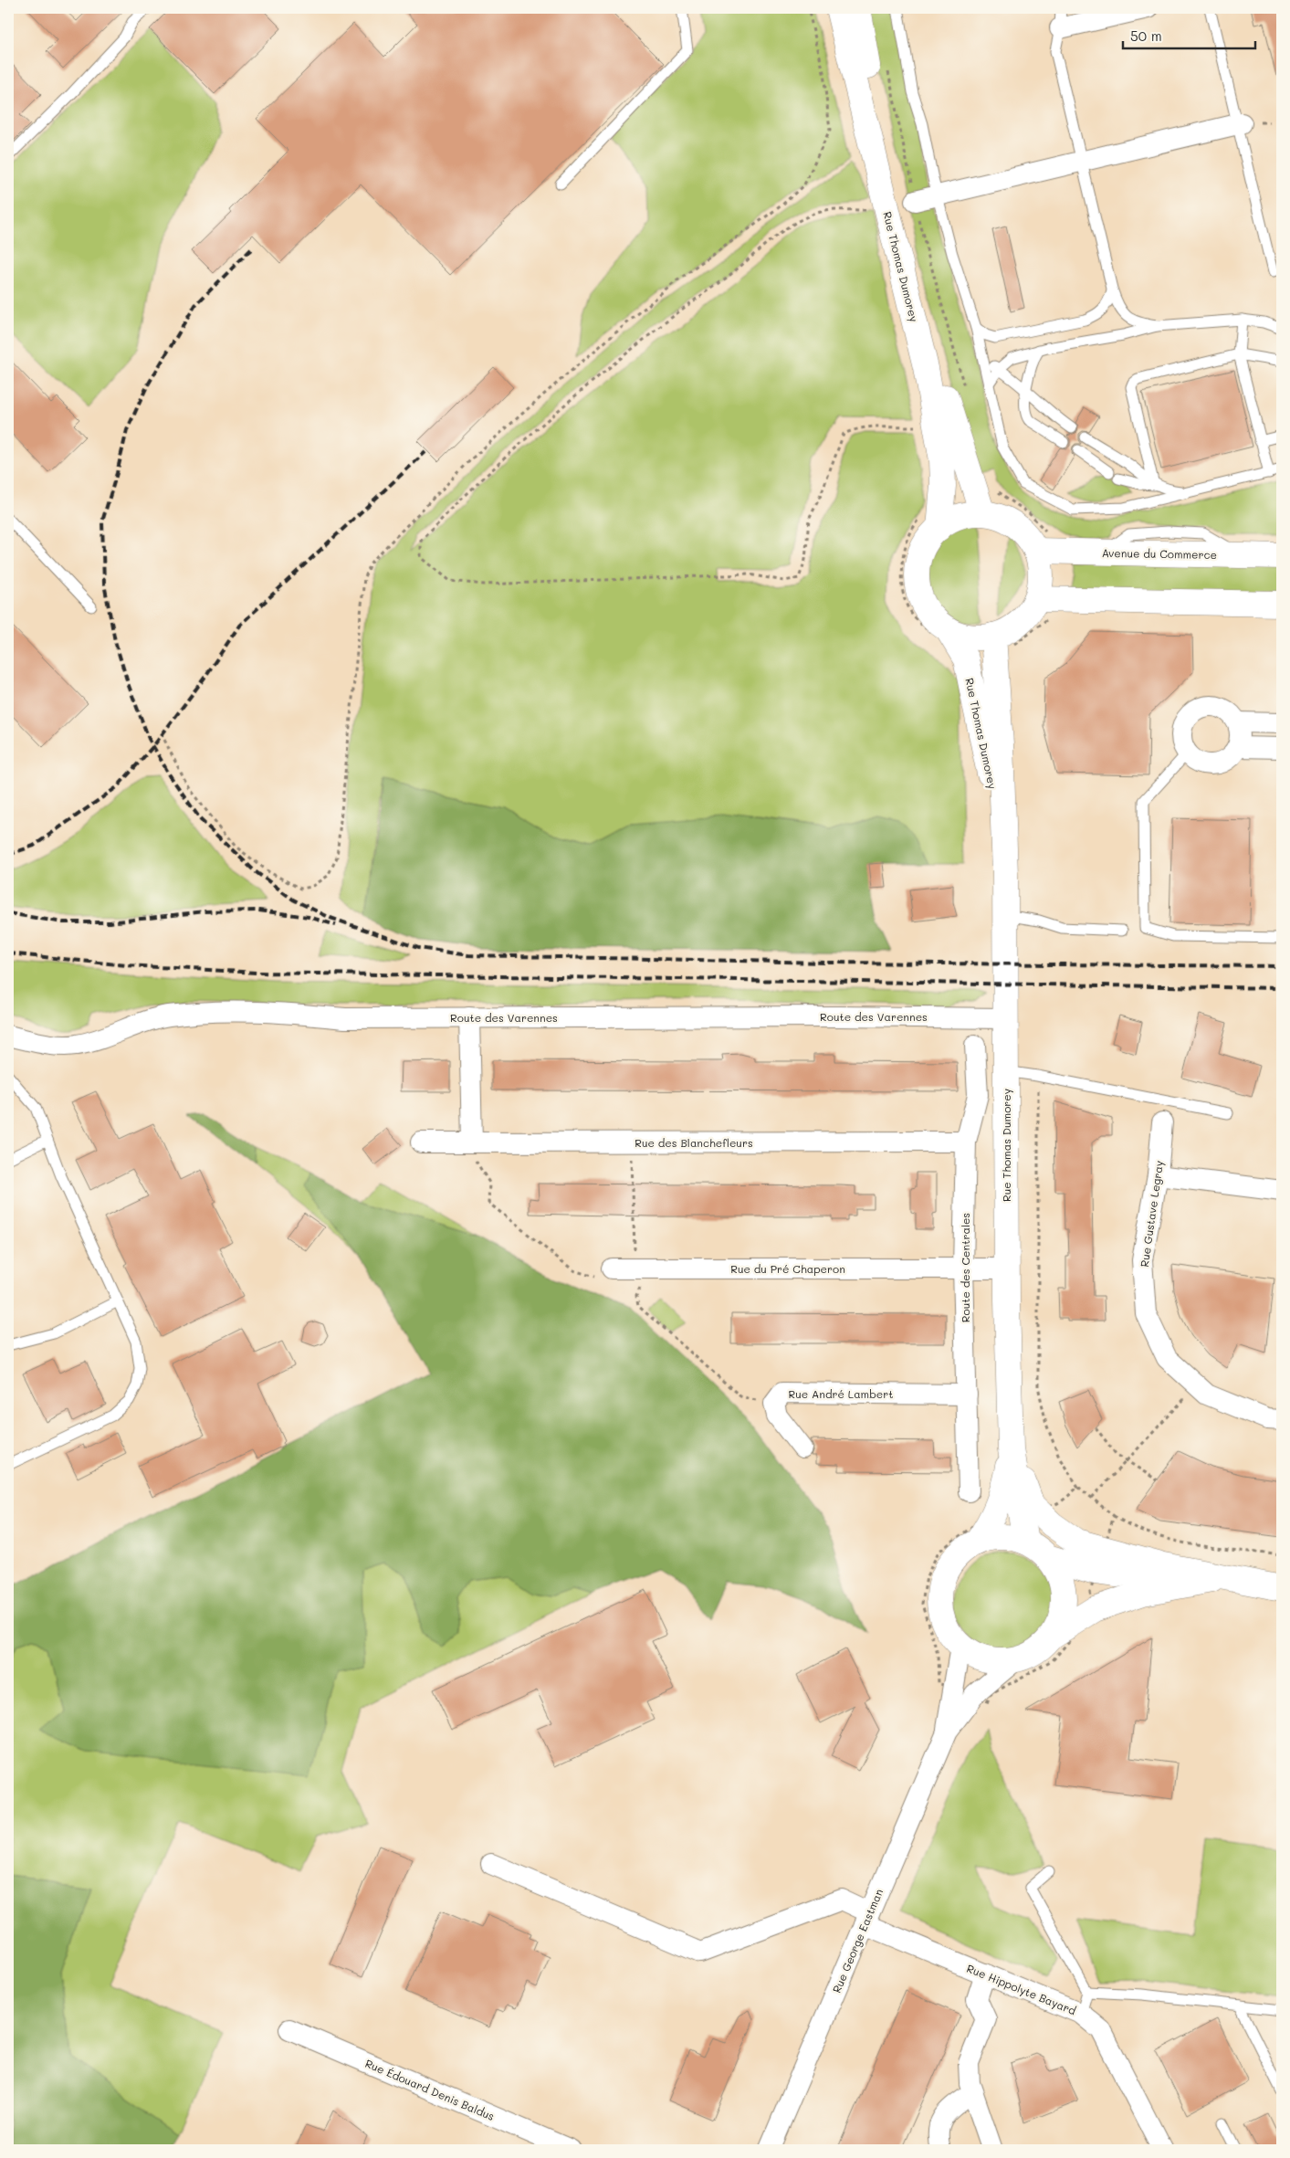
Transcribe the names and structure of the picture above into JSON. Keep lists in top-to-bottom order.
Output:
{
  "streets": {
    "street": [
      "Rue Thomas Dumorey",
      "Avenue du Commerce",
      "Route des Varennes",
      "Rue des Blanchefleurs",
      "Rue Gustave Legray",
      "Route des Centrales",
      "Rue du Pré Chaperon",
      "Rue André Lambert",
      "Rue George Eastman",
      "Rue Hippolyte Bayard",
      "Rue Édouard Denis Baldus"
    ]
  },
  "crossings": [
    ["Rue Thomas Dumorey", "Avenue du Commerce"],
    ["Rue Thomas Dumorey", "Route des Varennes"],
    ["Rue Thomas Dumorey", "Rue du Pré Chaperon"],
    ["Rue Thomas Dumorey", "Rue George Eastman"],
    ["Rue des Blanchefleurs", "Route des Centrales"],
    ["Route des Centrales", "Rue du Pré Chaperon"],
    ["Route des Centrales", "Rue André Lambert"],
    ["Rue George Eastman", "Rue Hippolyte Bayard"]
  ],
  "scale_bar": "50 m"
}
